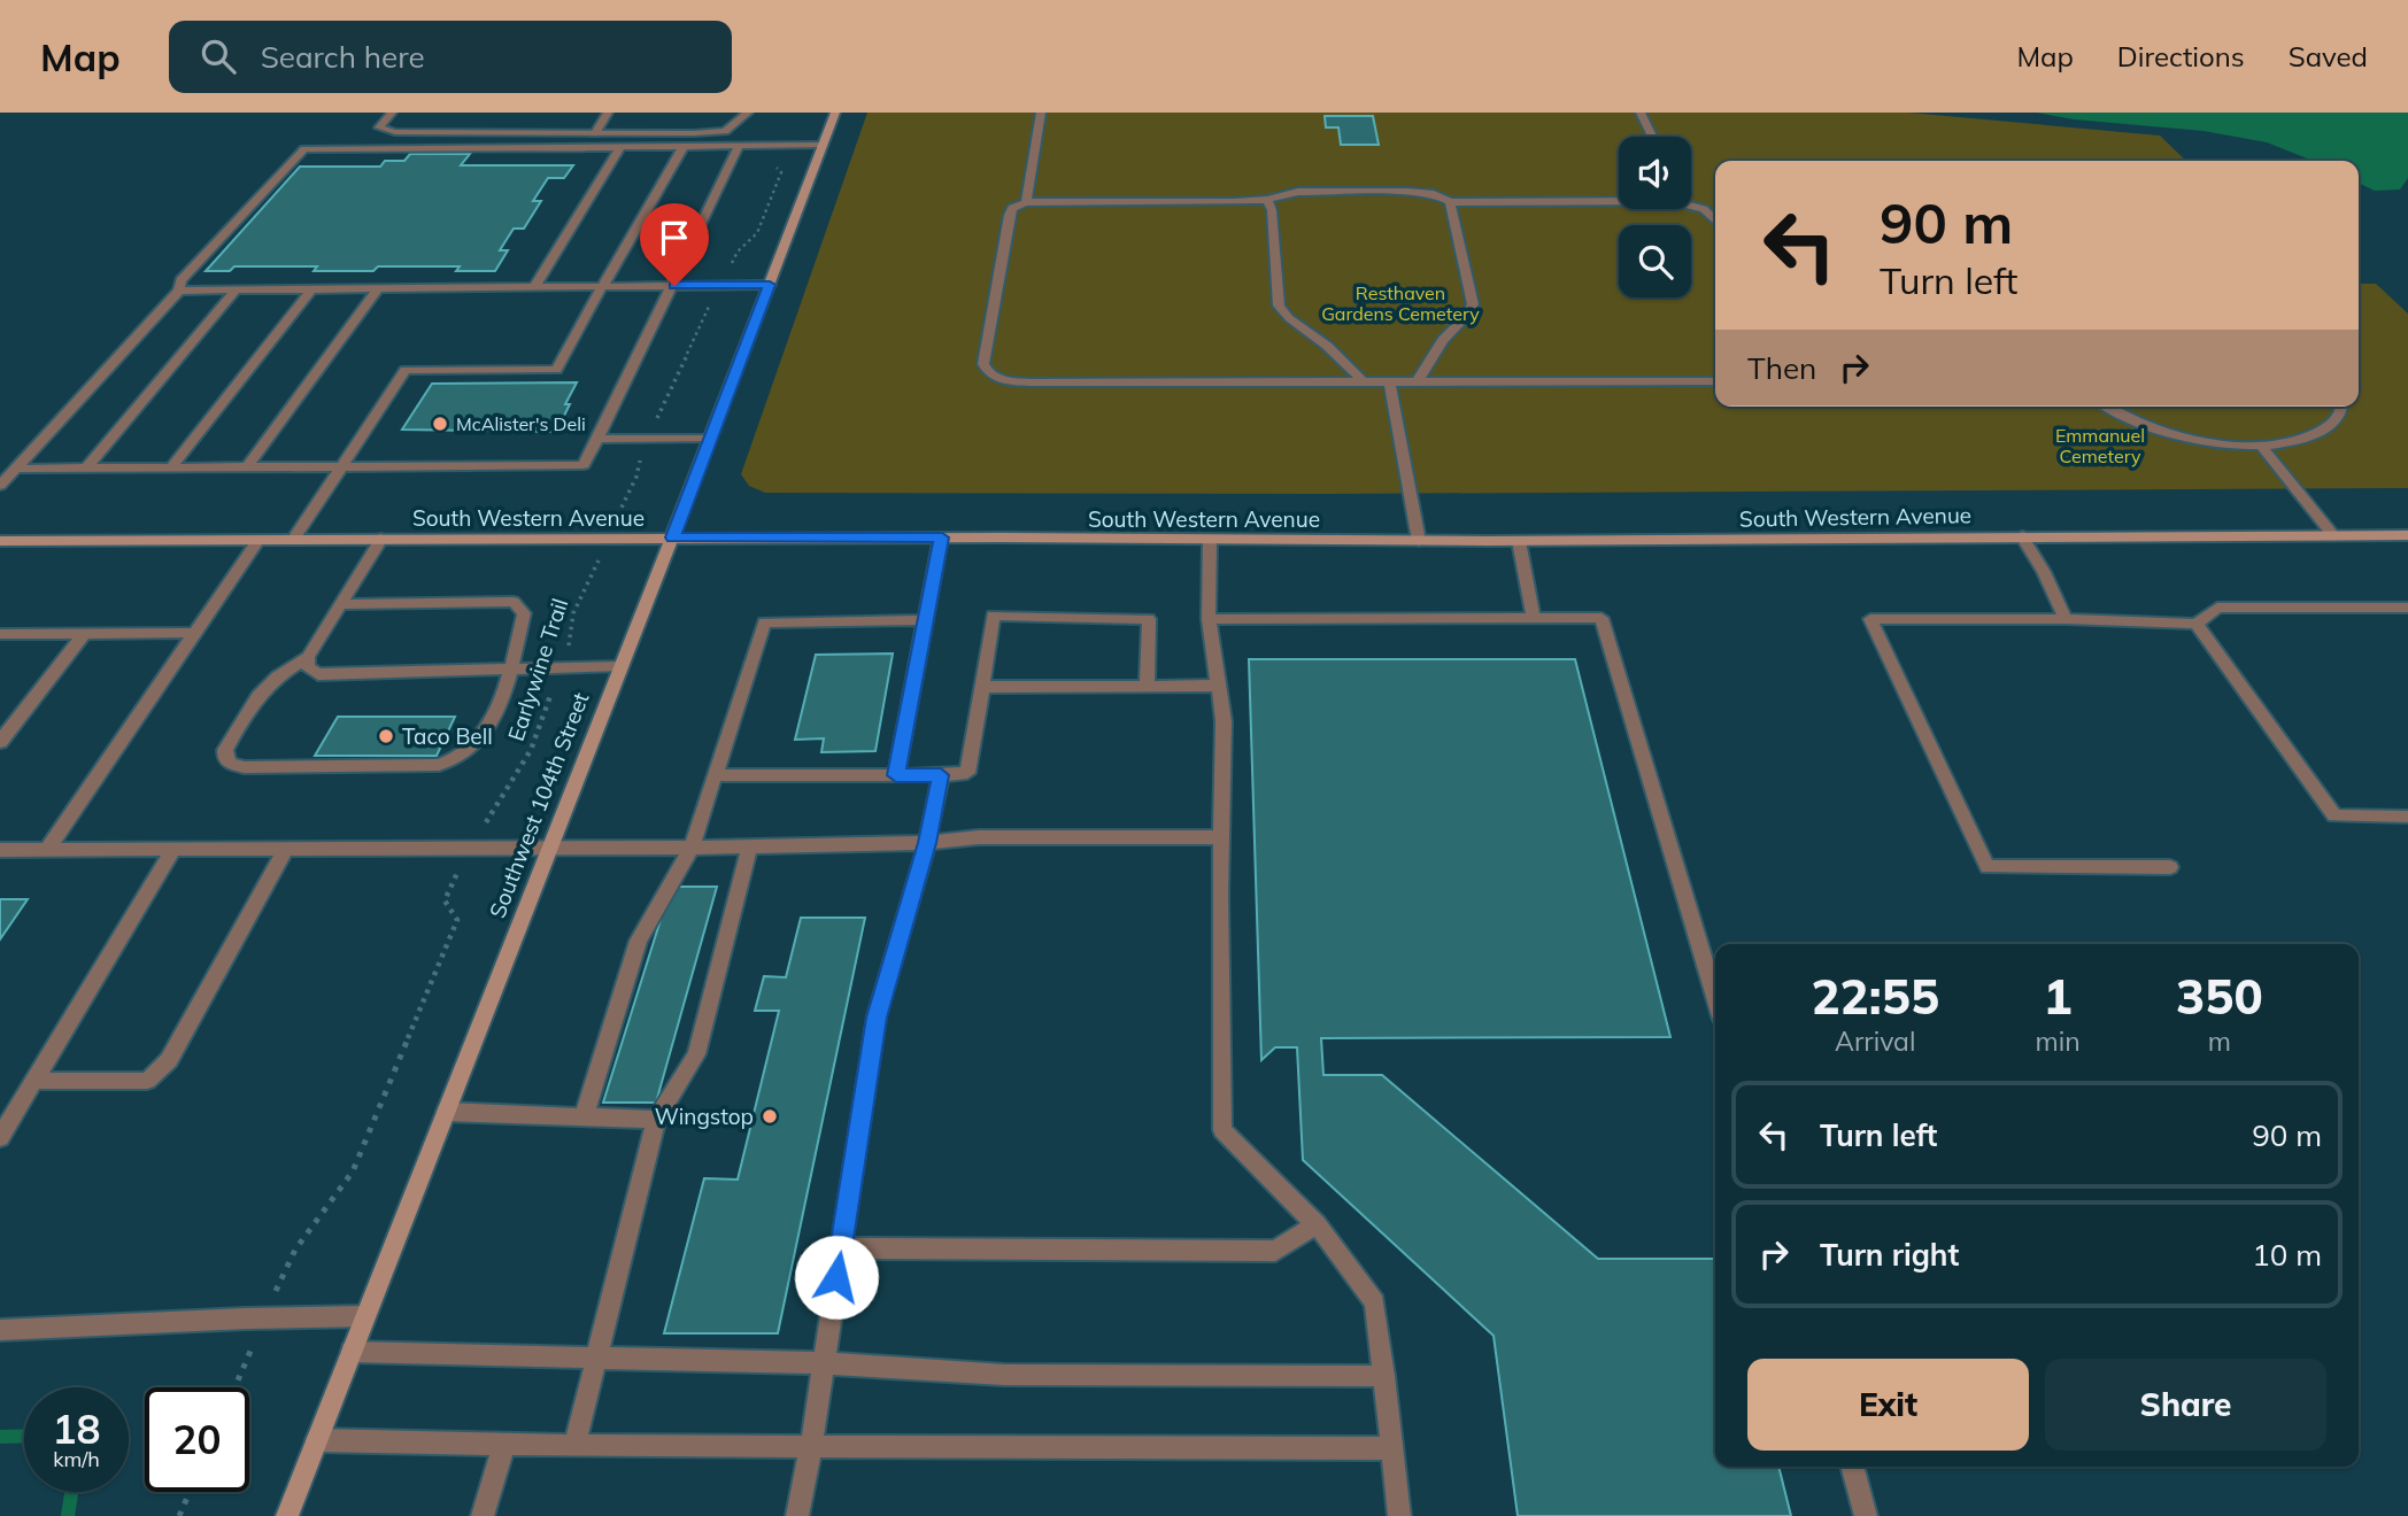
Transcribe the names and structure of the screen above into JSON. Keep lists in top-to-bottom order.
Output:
{
  "streets": {
    "main road": ["South Western Avenue", "Southwest 104th Street"],
    "path": ["Earlywine Trail"]
  },
  "crossings": [
    ["South Western Avenue", "Earlywine Trail"],
    ["South Western Avenue", "Southwest 104th Street"]
  ],
  "parks": ["Resthaven Gardens Cemetery", "Emmanuel Cemetery"],
  "places": ["McAlister's Deli", "Taco Bell", "Wingstop"],
  "page": {
    "header": "Map",
    "search": "Search here",
    "nav": ["Map", "Directions", "Saved"],
    "turn": ["90 m", "Turn left"],
    "then": "Then",
    "eta": [
      "22:55",
      "Arrival",
      "1",
      "min",
      "350",
      "m"
    ],
    "list": [
      {
        "name": "Turn left",
        "value": "90 m"
      },
      {
        "name": "Turn right",
        "value": "10 m"
      }
    ],
    "buttons": ["Exit", "Share"],
    "speed": "18 km/h",
    "limit": "20"
  }
}
